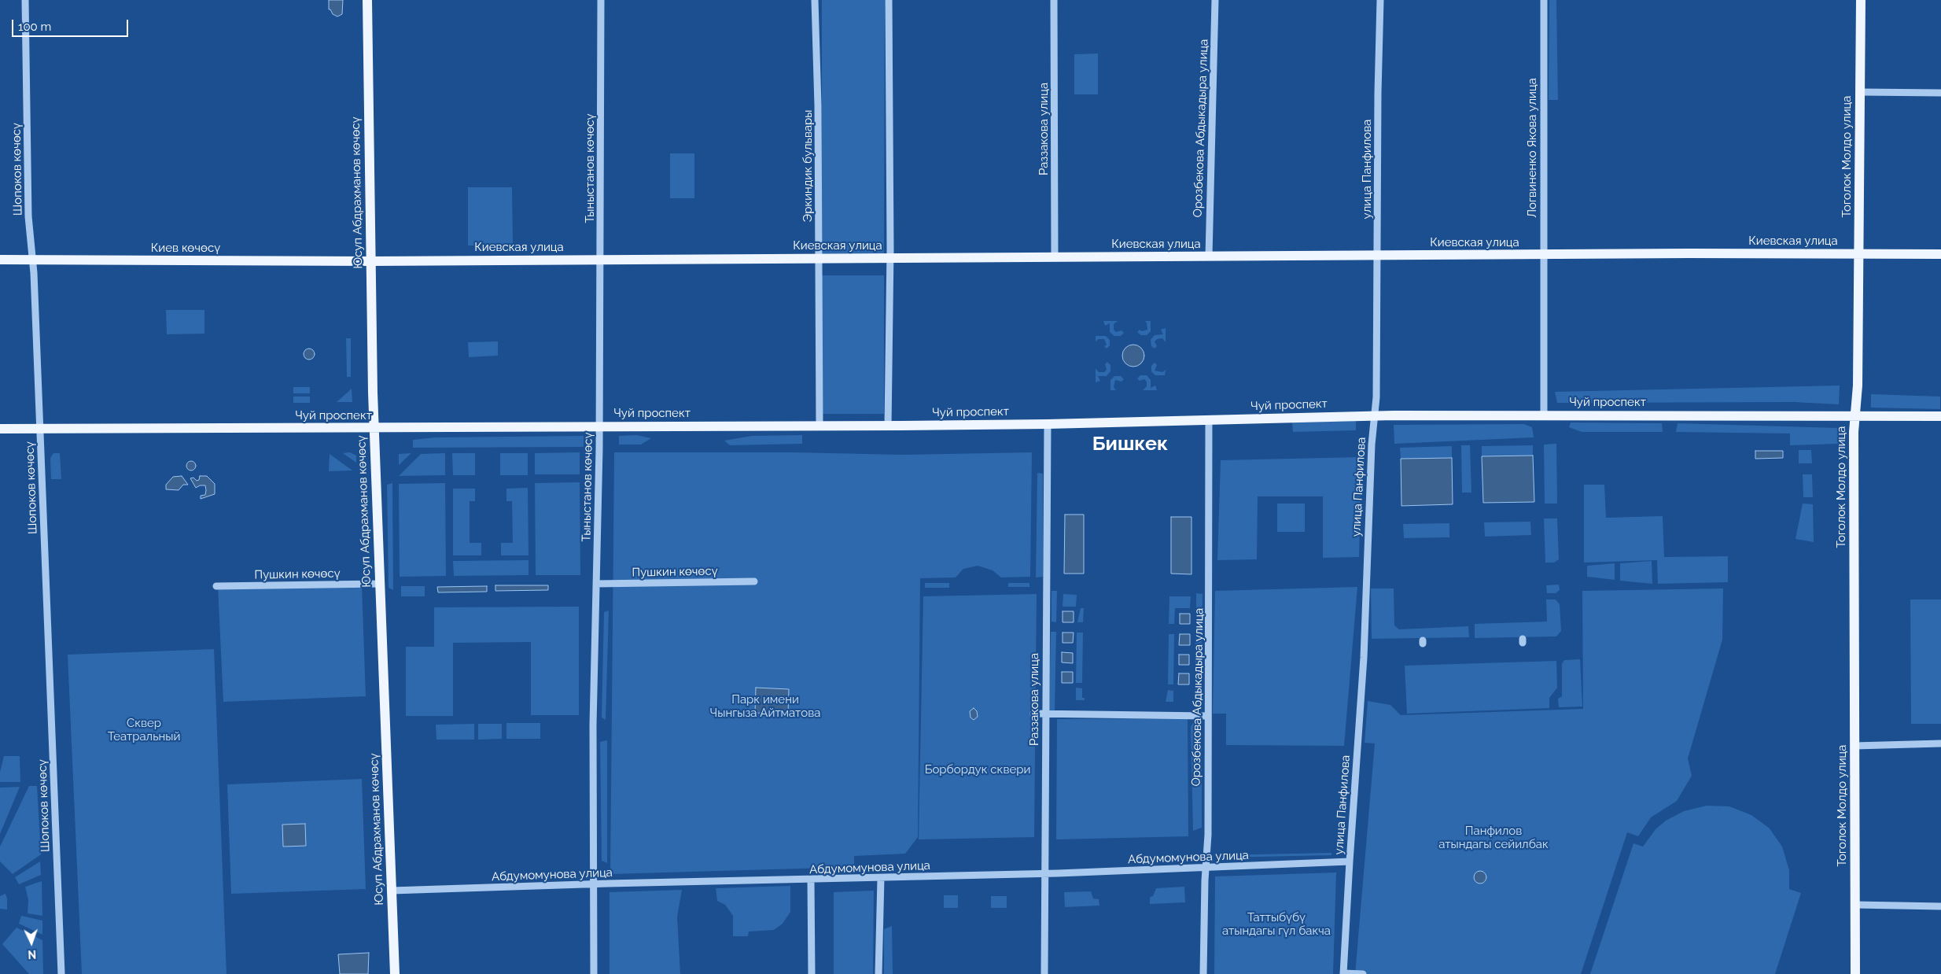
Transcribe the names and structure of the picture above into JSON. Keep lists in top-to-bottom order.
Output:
{
  "streets": {
    "main road": [
      "Тоголок Молдо улица",
      "Юсуп Абдрахманов көчөсү",
      "Киевская улица",
      "Киев көчөсү",
      "Чуй проспект"
    ],
    "street": [
      "Орозбекова Абдыкадыра улица",
      "Раззакова улица",
      "Логвиненко Якова улица",
      "Эркиндик бульвары",
      "Тыныстанов көчөсү",
      "Шопоков көчөсү",
      "улица Панфилова",
      "Пушкин көчөсү",
      "Абдумомунова улица"
    ]
  },
  "crossings": [
    ["Орозбекова Абдыкадыра улица", "Киевская улица"],
    ["Орозбекова Абдыкадыра улица", "Чуй проспект"],
    ["Орозбекова Абдыкадыра улица", "Абдумомунова улица"],
    ["Раззакова улица", "Киевская улица"],
    ["Раззакова улица", "Чуй проспект"],
    ["Раззакова улица", "Абдумомунова улица"],
    ["Логвиненко Якова улица", "Киевская улица"],
    ["Логвиненко Якова улица", "Чуй проспект"],
    ["Тоголок Молдо улица", "Киевская улица"],
    ["Тоголок Молдо улица", "Чуй проспект"],
    ["Эркиндик бульвары", "Киевская улица"],
    ["Эркиндик бульвары", "Чуй проспект"],
    ["Тыныстанов көчөсү", "Киевская улица"],
    ["Тыныстанов көчөсү", "Чуй проспект"],
    ["Тыныстанов көчөсү", "Пушкин көчөсү"],
    ["Тыныстанов көчөсү", "Абдумомунова улица"],
    ["Шопоков көчөсү", "Киев көчөсү"],
    ["Шопоков көчөсү", "Чуй проспект"],
    ["улица Панфилова", "Киевская улица"],
    ["улица Панфилова", "Чуй проспект"],
    ["улица Панфилова", "Абдумомунова улица"],
    ["Юсуп Абдрахманов көчөсү", "Киевская улица"],
    ["Юсуп Абдрахманов көчөсү", "Киев көчөсү"],
    ["Юсуп Абдрахманов көчөсү", "Чуй проспект"],
    ["Юсуп Абдрахманов көчөсү", "Пушкин көчөсү"],
    ["Юсуп Абдрахманов көчөсү", "Абдумомунова улица"],
    ["Киевская улица", "Киев көчөсү"]
  ],
  "districts": ["Бишкек"],
  "parks": [
    "Парк имени Чынгыза Айтматова",
    "Сквер Театральный",
    "Борбордук сквери",
    "Панфилов атындагы сейилбак",
    "Таттыбүбү атындагы гүл бакча"
  ],
  "scale_bar": "100 m",
  "north": "bottom"
}
